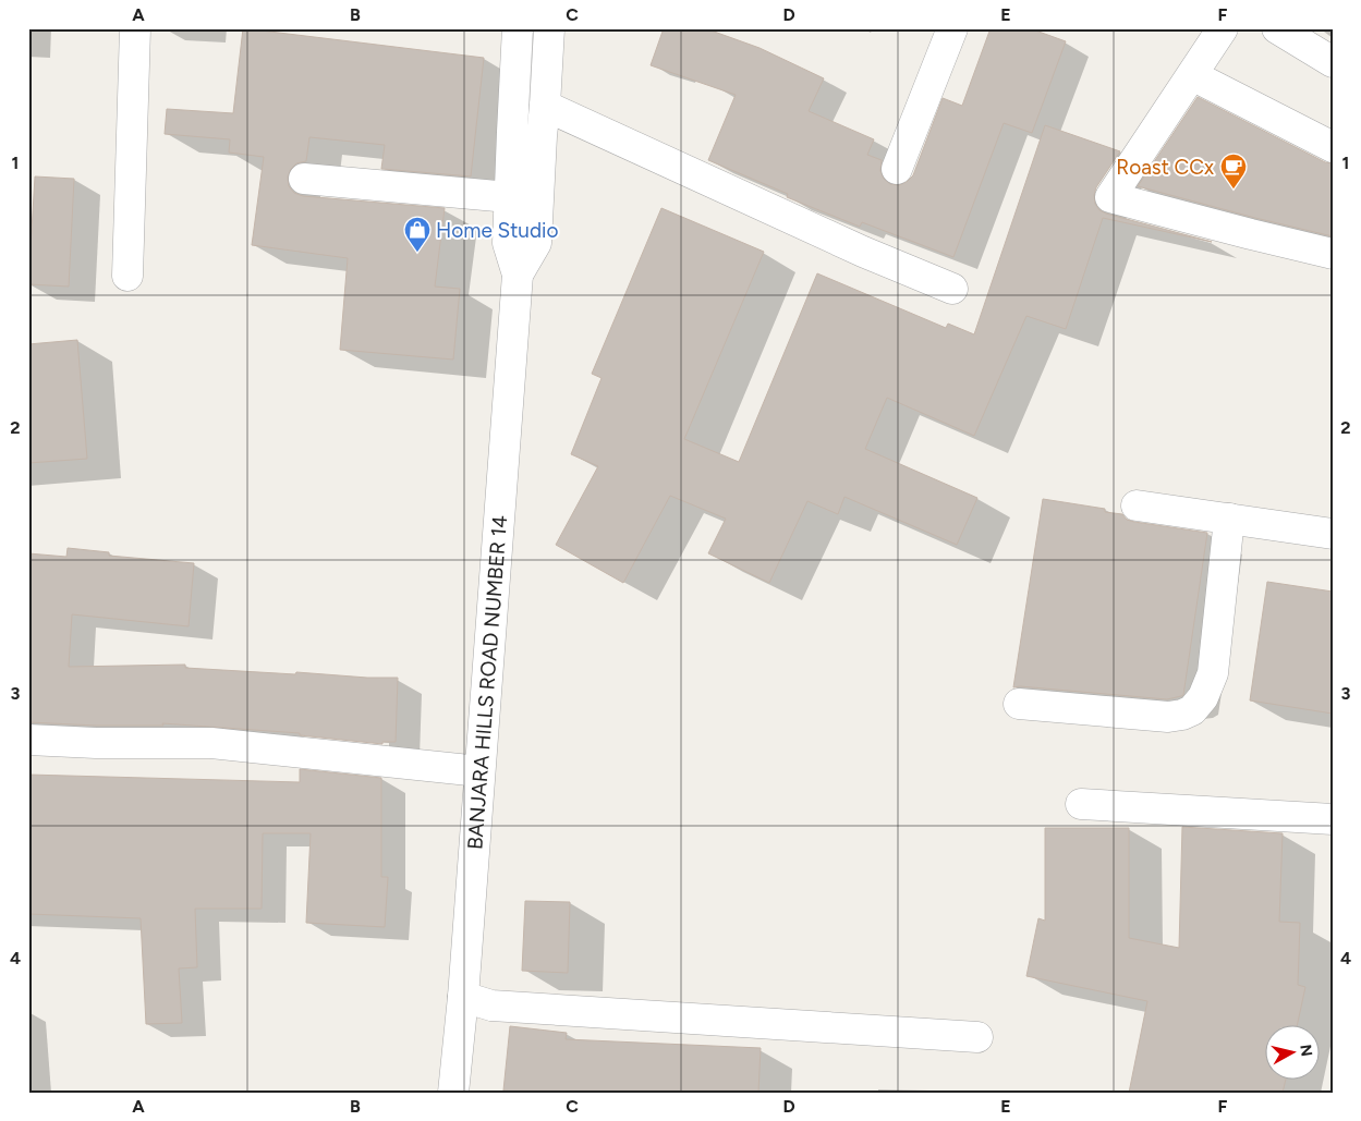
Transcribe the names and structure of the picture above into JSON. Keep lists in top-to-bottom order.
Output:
{
  "streets": {
    "street": ["BANJARA HILLS ROAD NUMBER 14"]
  },
  "places": {
    "cafe": ["Roast CCx"],
    "shop": ["Home Studio"]
  },
  "north": "right",
  "grid": {
    "columns": [
      "A",
      "B",
      "C",
      "D",
      "E",
      "F"
    ],
    "rows": [
      "1",
      "2",
      "3",
      "4"
    ]
  }
}
